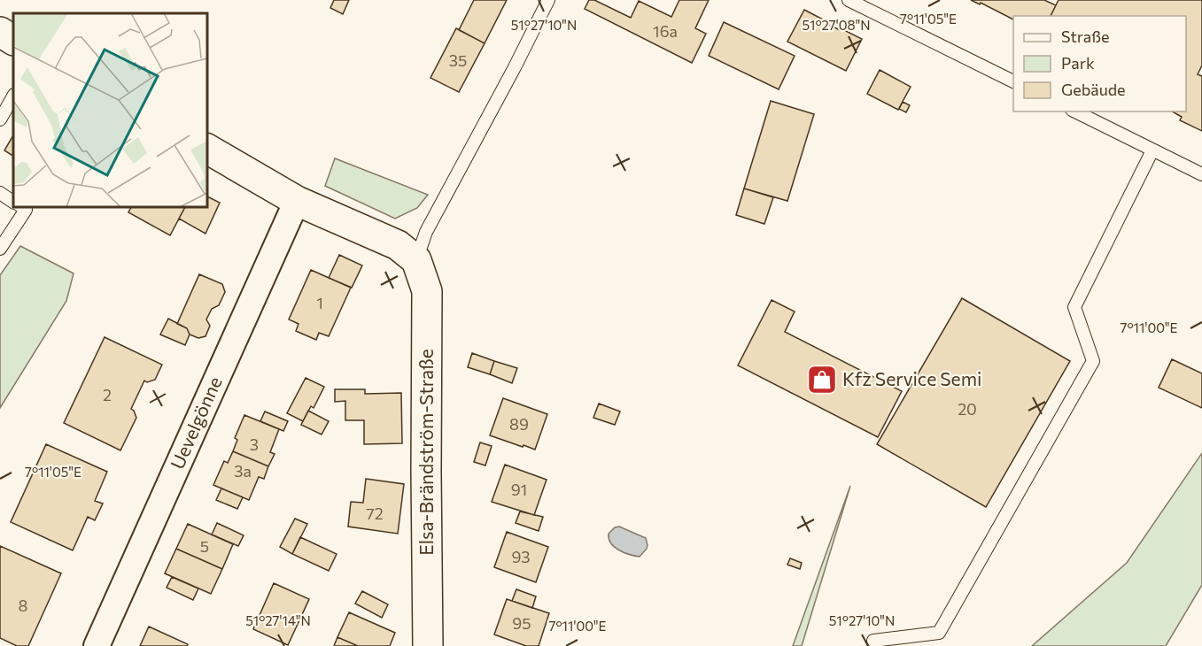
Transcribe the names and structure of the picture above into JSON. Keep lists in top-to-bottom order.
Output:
{
  "streets": {
    "street": ["Uevelgönne", "Elsa-Brändström-Straße"]
  },
  "places": {
    "shop": ["Kfz Service Semi"]
  },
  "house_numbers": [
    "16a",
    "35",
    "1",
    "2",
    "20",
    "89",
    "3",
    "3a",
    "91",
    "72",
    "5",
    "93",
    "8",
    "95"
  ],
  "legend": ["Straße", "Park", "Gebäude"],
  "coordinates": [
    "7°11'05\"E",
    "51°27'10\"N",
    "51°27'08\"N",
    "7°11'00\"E",
    "51°27'14\"N"
  ]
}
